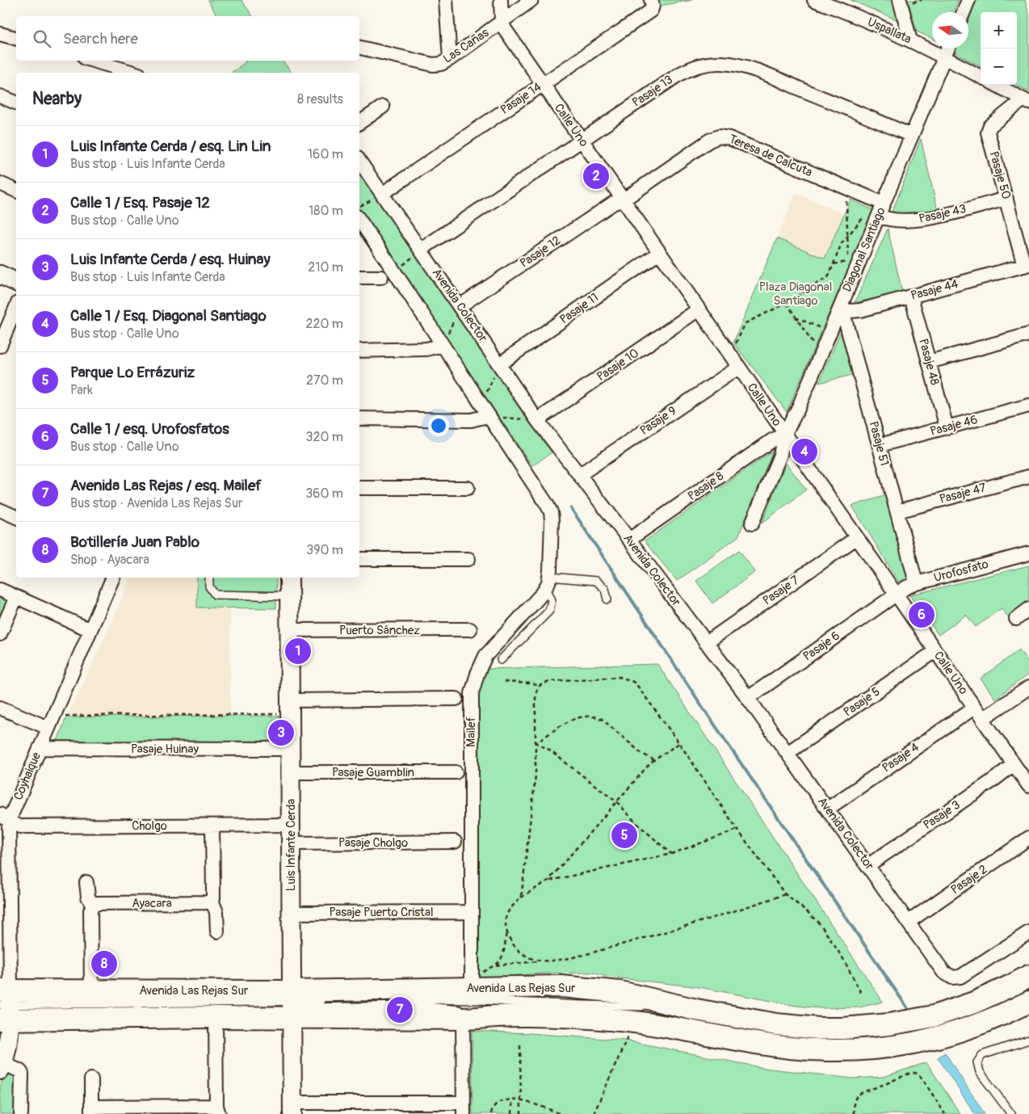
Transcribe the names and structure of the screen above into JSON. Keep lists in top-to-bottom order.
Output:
{
  "streets": {
    "main road": ["Avenida Las Rejas Sur"],
    "street": [
      "Uspallata",
      "Las Cañas",
      "Pasaje 13",
      "Pasaje 14",
      "Calle Uno",
      "Teresa de Calcuta",
      "Pasaje 50",
      "Pasaje 43",
      "Diagonal Santiago",
      "Pasaje 12",
      "Pasaje 44",
      "Avenida Colector",
      "Pasaje 11",
      "Pasaje 48",
      "Pasaje 10",
      "Pasaje 9",
      "Pasaje 46",
      "Pasaje 51",
      "Pasaje 8",
      "Pasaje 47",
      "Urofosfato",
      "Pasaje 7",
      "Puerto Sánchez",
      "Pasaje 6",
      "Pasaje 5",
      "Mailef",
      "Pasaje Huinay",
      "Pasaje 4",
      "Pasaje Guamblin",
      "Coyhaique",
      "Pasaje 3",
      "Cholgo",
      "Pasaje Cholgo",
      "Luis Infante Cerda",
      "Pasaje 2",
      "Ayacara",
      "Pasaje Puerto Cristal"
    ]
  },
  "crossings": [
    ["Uspallata", "Diagonal Santiago"],
    ["Las Cañas", "Calle Uno"],
    ["Pasaje 13", "Calle Uno"],
    ["Pasaje 13", "Diagonal Santiago"],
    ["Pasaje 13", "Avenida Colector"],
    ["Pasaje 14", "Calle Uno"],
    ["Pasaje 14", "Avenida Colector"],
    ["Calle Uno", "Teresa de Calcuta"],
    ["Calle Uno", "Diagonal Santiago"],
    ["Calle Uno", "Pasaje 12"],
    ["Calle Uno", "Pasaje 11"],
    ["Calle Uno", "Pasaje 10"],
    ["Calle Uno", "Pasaje 9"],
    ["Calle Uno", "Pasaje 8"],
    ["Calle Uno", "Urofosfato"],
    ["Calle Uno", "Pasaje 7"],
    ["Calle Uno", "Pasaje 6"],
    ["Calle Uno", "Pasaje 5"],
    ["Calle Uno", "Pasaje 4"],
    ["Calle Uno", "Pasaje 3"],
    ["Teresa de Calcuta", "Diagonal Santiago"],
    ["Teresa de Calcuta", "Pasaje 12"],
    ["Pasaje 50", "Pasaje 43"],
    ["Pasaje 50", "Pasaje 44"],
    ["Pasaje 43", "Diagonal Santiago"],
    ["Diagonal Santiago", "Pasaje 44"],
    ["Diagonal Santiago", "Pasaje 51"],
    ["Diagonal Santiago", "Pasaje 8"],
    ["Pasaje 12", "Avenida Colector"],
    ["Pasaje 44", "Pasaje 48"],
    ["Pasaje 44", "Pasaje 51"],
    ["Avenida Colector", "Pasaje 11"],
    ["Avenida Colector", "Pasaje 10"],
    ["Avenida Colector", "Pasaje 9"],
    ["Avenida Colector", "Pasaje 8"],
    ["Avenida Colector", "Pasaje 7"],
    ["Avenida Colector", "Pasaje 6"],
    ["Avenida Colector", "Pasaje 5"],
    ["Avenida Colector", "Pasaje 4"],
    ["Avenida Colector", "Pasaje 3"],
    ["Avenida Colector", "Pasaje 2"],
    ["Pasaje 48", "Pasaje 46"],
    ["Pasaje 46", "Pasaje 51"],
    ["Pasaje 51", "Pasaje 47"],
    ["Urofosfato", "Pasaje 6"],
    ["Puerto Sánchez", "Luis Infante Cerda"],
    ["Mailef", "Pasaje Puerto Cristal"],
    ["Mailef", "Avenida Las Rejas Sur"],
    ["Pasaje Huinay", "Coyhaique"],
    ["Pasaje Huinay", "Luis Infante Cerda"],
    ["Pasaje Guamblin", "Luis Infante Cerda"],
    ["Coyhaique", "Cholgo"],
    ["Coyhaique", "Avenida Las Rejas Sur"],
    ["Cholgo", "Luis Infante Cerda"],
    ["Pasaje Cholgo", "Luis Infante Cerda"],
    ["Luis Infante Cerda", "Pasaje Puerto Cristal"],
    ["Luis Infante Cerda", "Avenida Las Rejas Sur"]
  ],
  "parks": ["Plaza Diagonal Santiago"],
  "north": "left",
  "page": {
    "map_buttons": ["+", "−"],
    "search": "Search here",
    "heading": ["Nearby", "8 results"],
    "list": [
      {
        "mark": "1",
        "name": "Luis Infante Cerda / esq. Lin Lin",
        "note": "Bus stop · Luis Infante Cerda",
        "value": "160 m"
      },
      {
        "mark": "2",
        "name": "Calle 1 / Esq. Pasaje 12",
        "note": "Bus stop · Calle Uno",
        "value": "180 m"
      },
      {
        "mark": "3",
        "name": "Luis Infante Cerda / esq. Huinay",
        "note": "Bus stop · Luis Infante Cerda",
        "value": "210 m"
      },
      {
        "mark": "4",
        "name": "Calle 1 / Esq. Diagonal Santiago",
        "note": "Bus stop · Calle Uno",
        "value": "220 m"
      },
      {
        "mark": "5",
        "name": "Parque Lo Errázuriz",
        "note": "Park",
        "value": "270 m"
      },
      {
        "mark": "6",
        "name": "Calle 1 / esq. Urofosfatos",
        "note": "Bus stop · Calle Uno",
        "value": "320 m"
      },
      {
        "mark": "7",
        "name": "Avenida Las Rejas / esq. Mailef",
        "note": "Bus stop · Avenida Las Rejas Sur",
        "value": "360 m"
      },
      {
        "mark": "8",
        "name": "Botillería Juan Pablo",
        "note": "Shop · Ayacara",
        "value": "390 m"
      }
    ],
    "pins": [
      "2",
      "4",
      "6",
      "1",
      "3",
      "5",
      "8",
      "7"
    ]
  }
}
